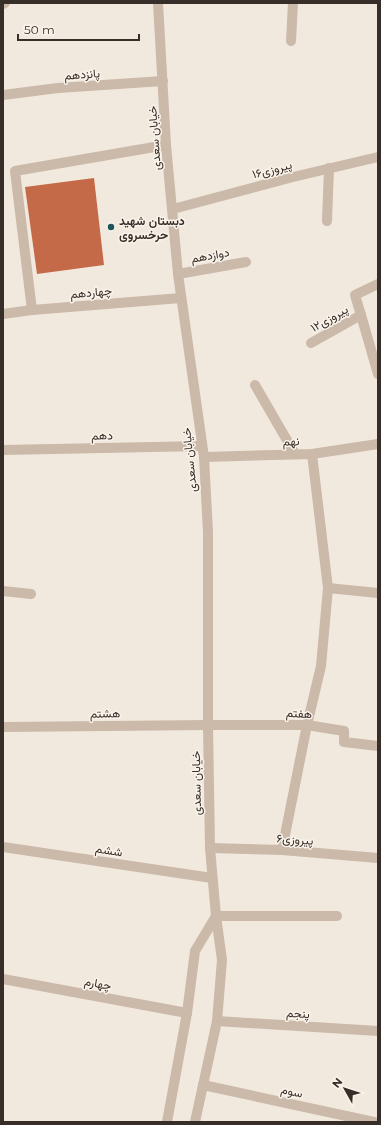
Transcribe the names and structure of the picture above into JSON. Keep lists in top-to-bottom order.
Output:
{
  "streets": {
    "street": [
      "پانزدهم",
      "خیابان سعدی",
      "پیروزی۱۶",
      "دوازدهم",
      "چهاردهم",
      "پیروزی۱۲",
      "دهم",
      "نهم",
      "هشتم",
      "هفتم",
      "پیروزی۶",
      "ششم",
      "چهارم",
      "پنجم",
      "سوم"
    ]
  },
  "crossings": [
    ["پانزدهم", "خیابان سعدی"],
    ["خیابان سعدی", "پیروزی۱۶"],
    ["خیابان سعدی", "دوازدهم"],
    ["خیابان سعدی", "چهاردهم"],
    ["خیابان سعدی", "دهم"],
    ["خیابان سعدی", "نهم"],
    ["خیابان سعدی", "هشتم"],
    ["خیابان سعدی", "هفتم"],
    ["خیابان سعدی", "پیروزی۶"],
    ["خیابان سعدی", "ششم"],
    ["خیابان سعدی", "پنجم"],
    ["خیابان سعدی", "سوم"],
    ["هشتم", "هفتم"]
  ],
  "places": ["دبستان شهید حرخسروی"],
  "scale_bar": "50 m",
  "north": "top left"
}
